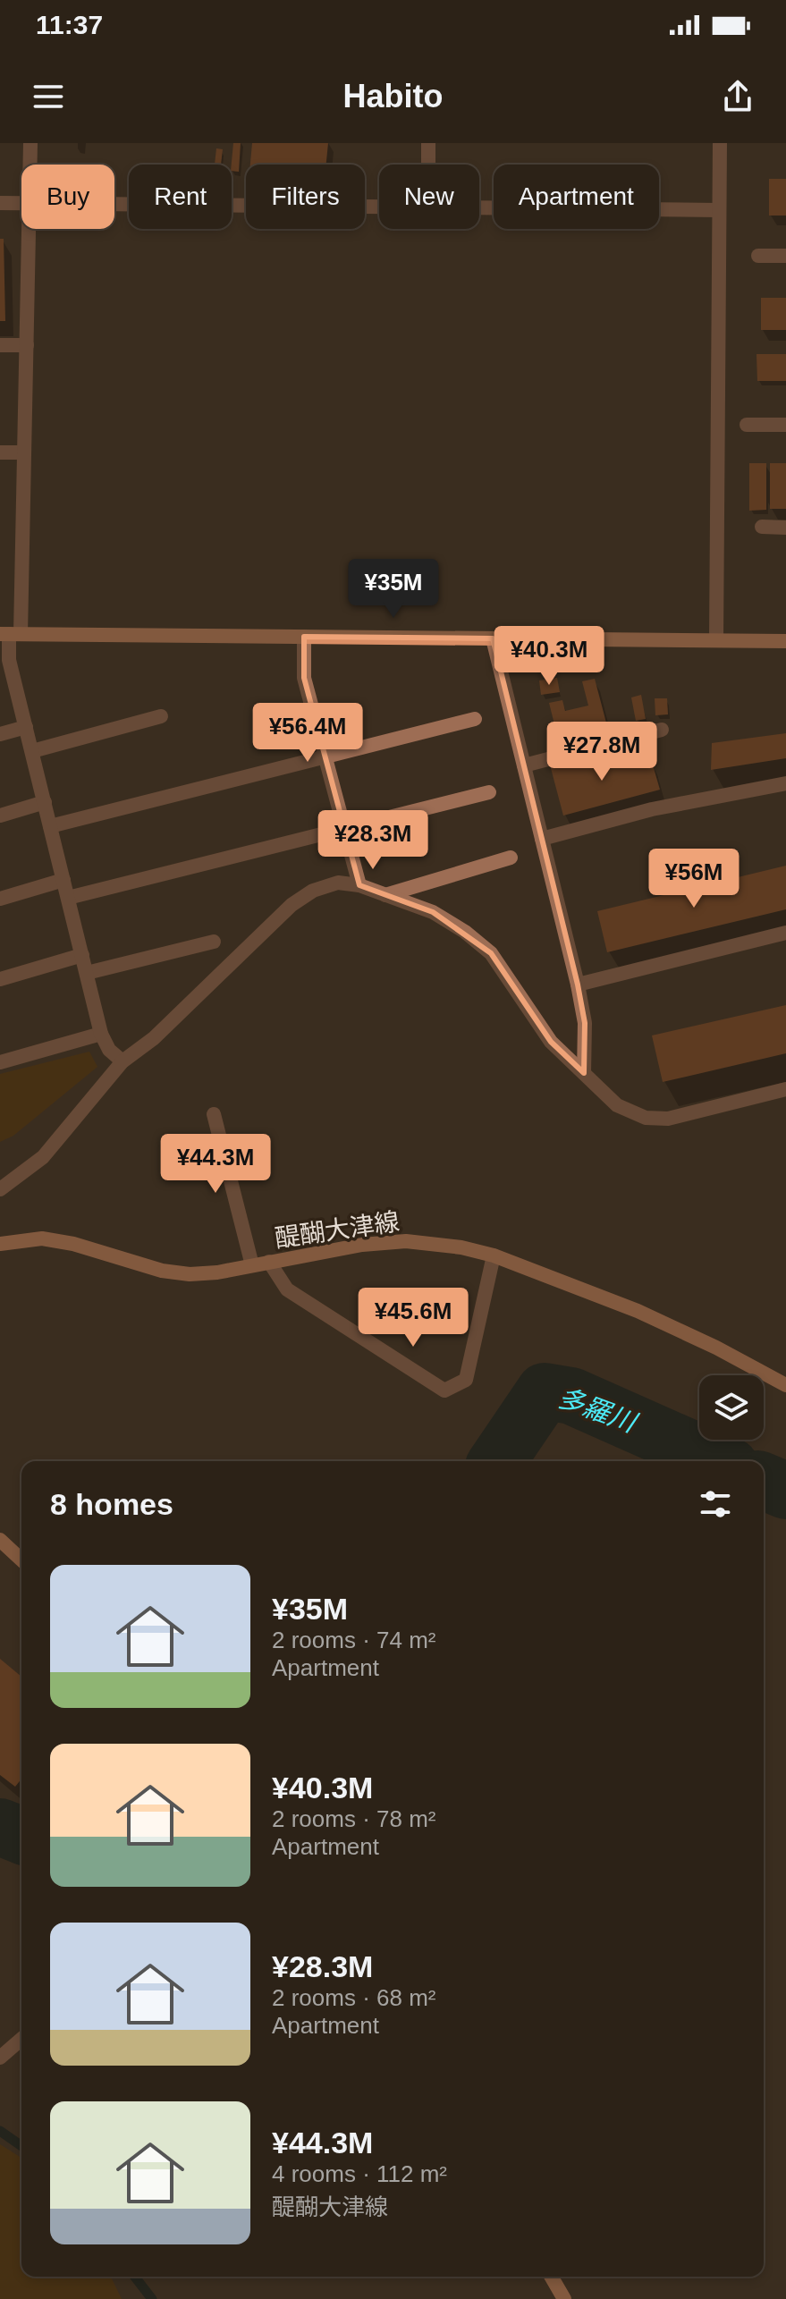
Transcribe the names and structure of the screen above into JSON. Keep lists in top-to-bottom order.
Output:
{
  "streets": {
    "main road": ["醍醐大津線"]
  },
  "water": ["多羅川"],
  "page": {
    "status": "11:37",
    "header": "Habito",
    "chip": [
      "Buy",
      "Rent",
      "Filters",
      "New",
      "Apartment"
    ],
    "price": [
      "¥35M",
      "¥40.3M",
      "¥56.4M",
      "¥27.8M",
      "¥28.3M",
      "¥56M",
      "¥44.3M",
      "¥45.6M"
    ],
    "heading": "8 homes",
    "list": [
      {
        "name": "¥35M",
        "note": "2 rooms · 74 m² · Apartment"
      },
      {
        "name": "¥40.3M",
        "note": "2 rooms · 78 m² · Apartment"
      },
      {
        "name": "¥28.3M",
        "note": "2 rooms · 68 m² · Apartment"
      },
      {
        "name": "¥44.3M",
        "note": "4 rooms · 112 m² · 醍醐大津線"
      }
    ]
  }
}
